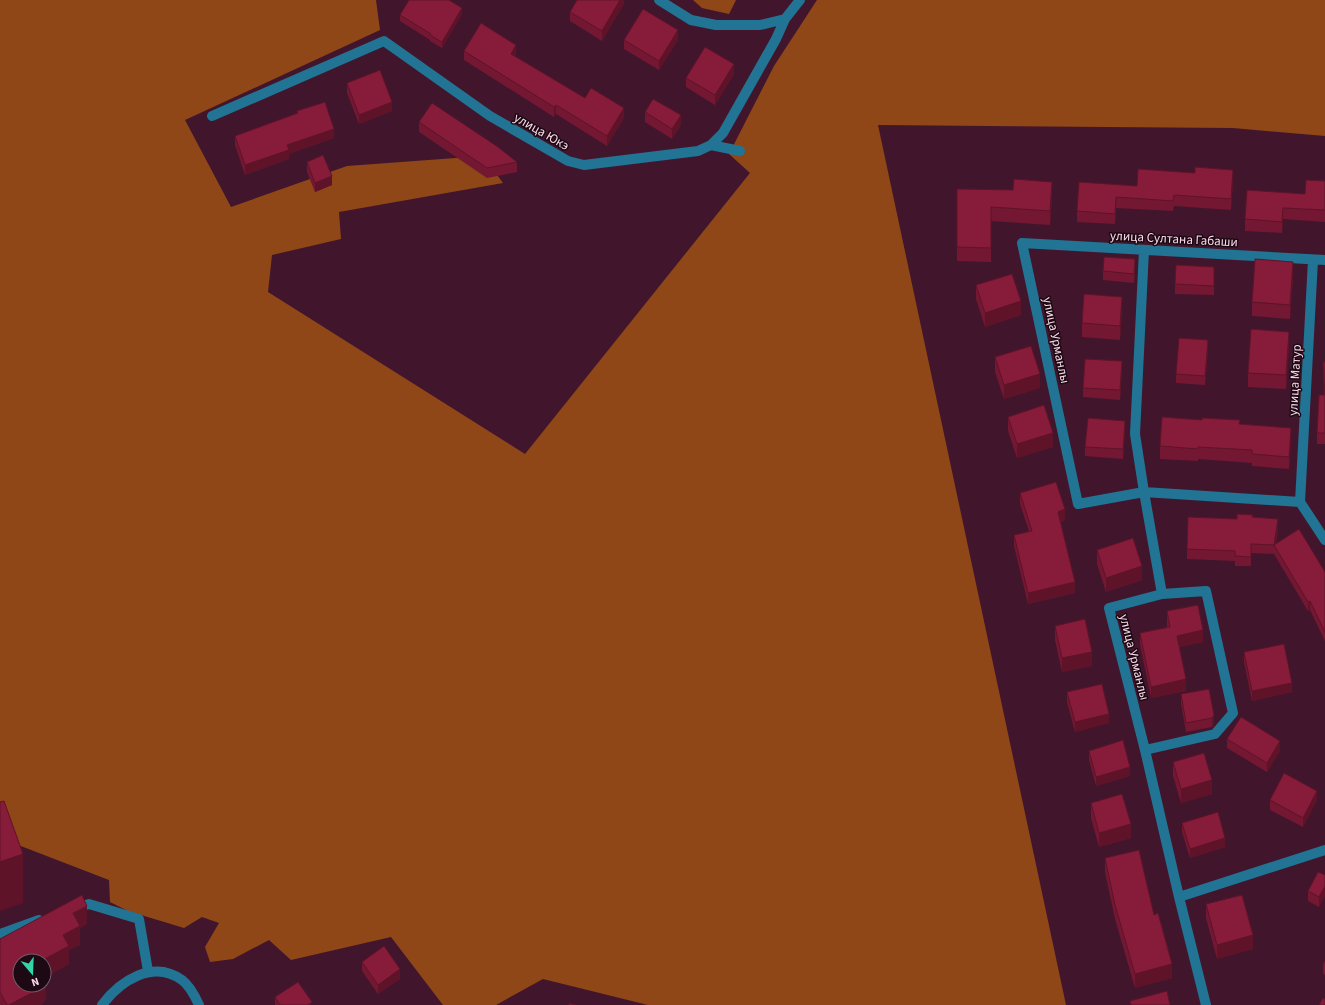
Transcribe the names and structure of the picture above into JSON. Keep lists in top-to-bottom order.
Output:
{
  "streets": {
    "street": [
      "улица Юкэ",
      "улица Султана Габаши",
      "улица Урманлы",
      "улица Матур"
    ]
  },
  "crossings": [
    ["улица Султана Габаши", "улица Урманлы"],
    ["улица Султана Габаши", "улица Матур"]
  ],
  "north": "bottom"
}
